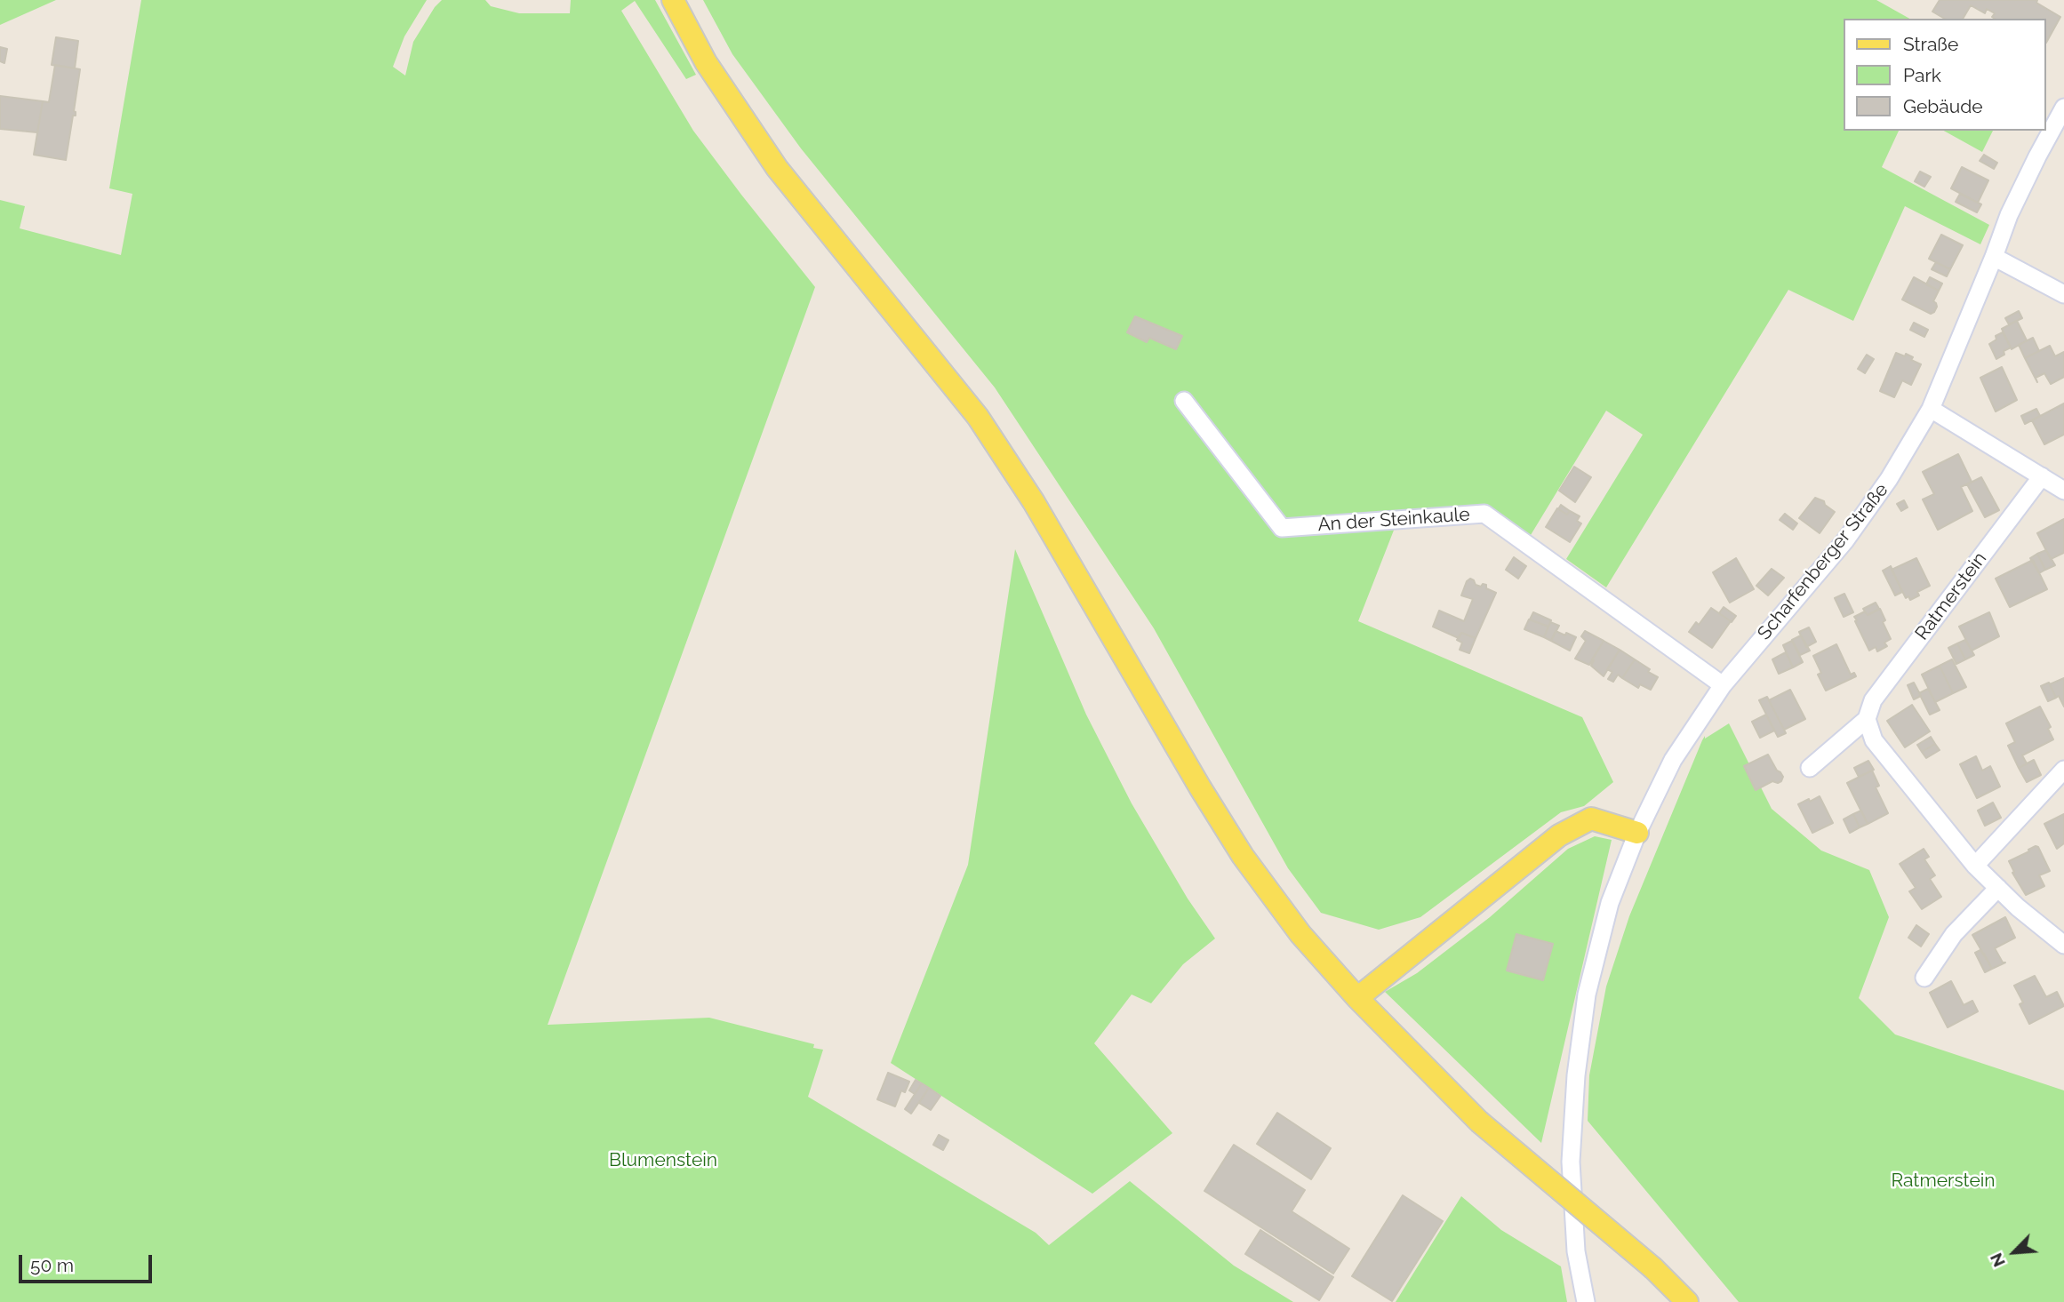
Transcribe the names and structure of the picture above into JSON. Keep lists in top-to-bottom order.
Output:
{
  "streets": {
    "street": ["An der Steinkaule", "Scharfenberger Straße", "Ratmerstein"]
  },
  "crossings": [
    ["An der Steinkaule", "Scharfenberger Straße"]
  ],
  "parks": ["Blumenstein", "Ratmerstein"],
  "legend": ["Straße", "Park", "Gebäude"],
  "scale_bar": "50 m",
  "north": "bottom left"
}
